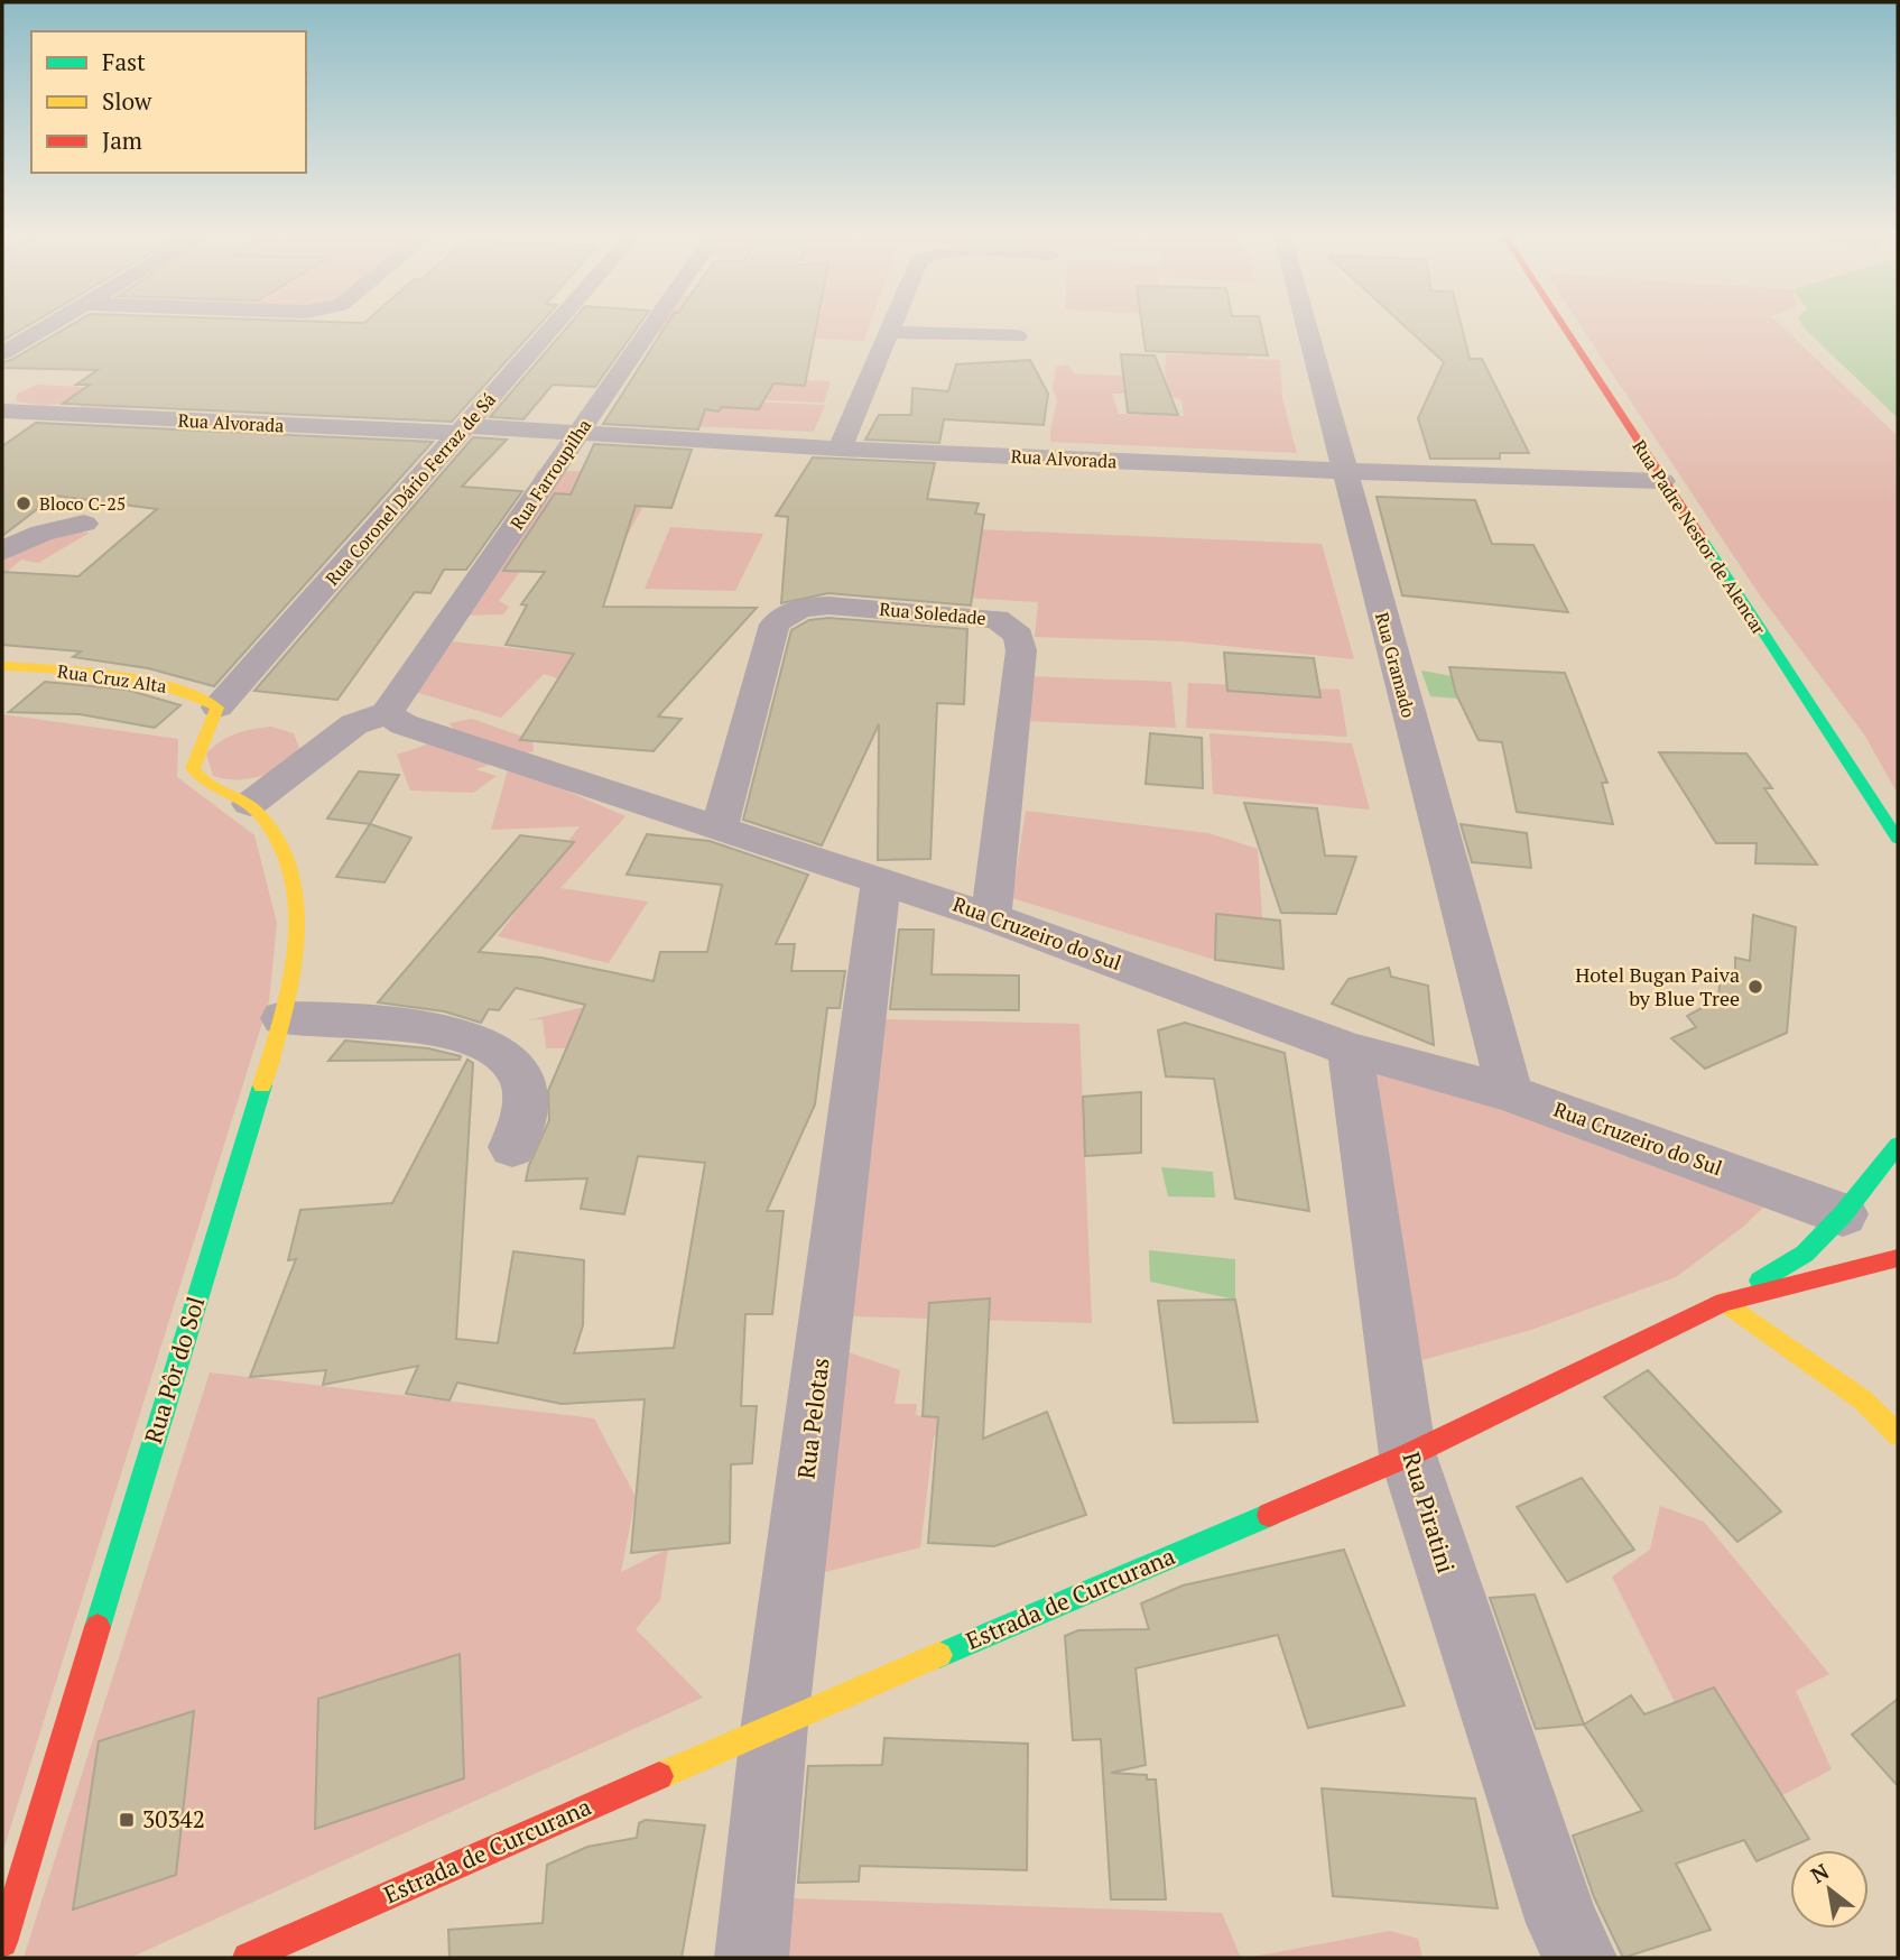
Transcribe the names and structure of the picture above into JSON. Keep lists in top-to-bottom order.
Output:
{
  "streets": {
    "main road": [
      "Rua Padre Nestor de Alencar",
      "Rua Cruz Alta",
      "Rua Pôr do Sol",
      "Estrada de Curcurana"
    ],
    "street": [
      "Rua Alvorada",
      "Rua Farroupilha",
      "Rua Coronel Dário Ferraz de Sá",
      "Rua Soledade",
      "Rua Gramado",
      "Rua Cruzeiro do Sul",
      "Rua Pelotas",
      "Rua Piratini"
    ]
  },
  "crossings": [
    ["Rua Alvorada", "Rua Farroupilha"],
    ["Rua Alvorada", "Rua Coronel Dário Ferraz de Sá"],
    ["Rua Alvorada", "Rua Padre Nestor de Alencar"],
    ["Rua Alvorada", "Rua Gramado"],
    ["Rua Farroupilha", "Rua Cruzeiro do Sul"],
    ["Rua Coronel Dário Ferraz de Sá", "Rua Cruz Alta"],
    ["Rua Soledade", "Rua Cruzeiro do Sul"],
    ["Rua Gramado", "Rua Cruzeiro do Sul"],
    ["Rua Cruzeiro do Sul", "Rua Pelotas"],
    ["Rua Cruzeiro do Sul", "Rua Piratini"],
    ["Rua Pelotas", "Estrada de Curcurana"],
    ["Rua Piratini", "Estrada de Curcurana"]
  ],
  "places": {
    "other": ["Bloco C-25", "Hotel Bugan Paiva by Blue Tree"],
    "transit": ["30342"]
  },
  "legend": ["Fast", "Slow", "Jam"],
  "north": "top left"
}
